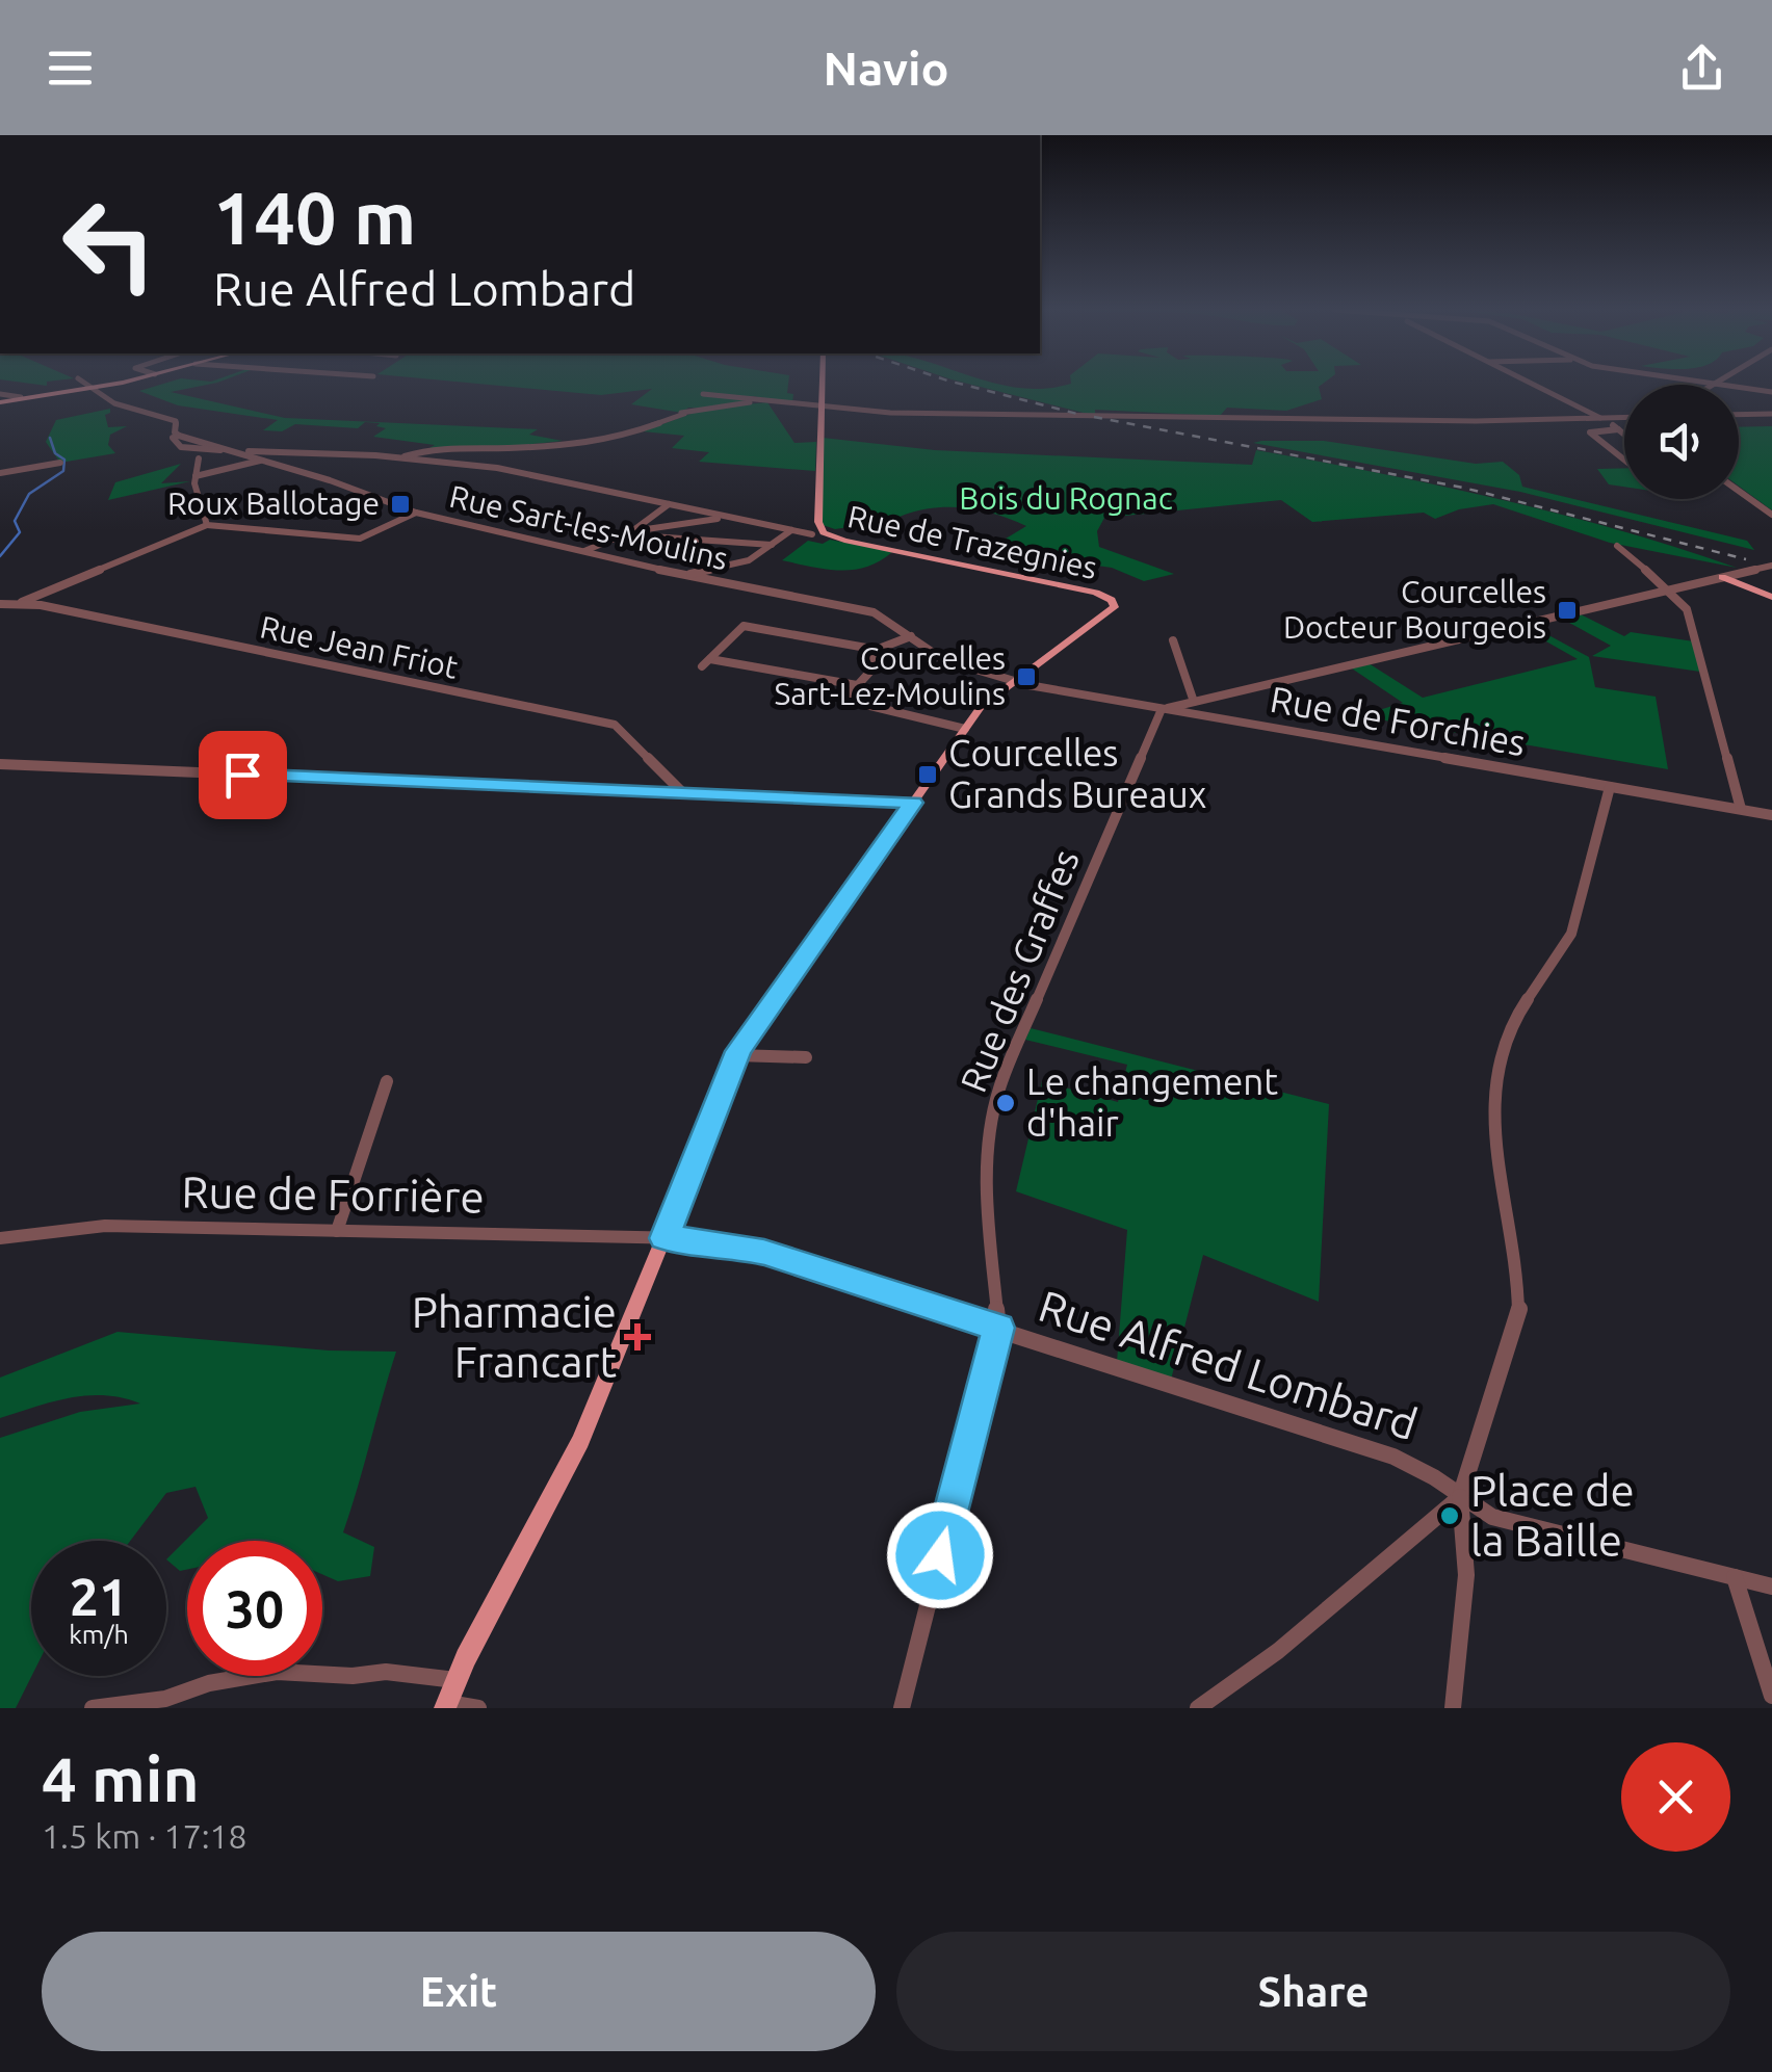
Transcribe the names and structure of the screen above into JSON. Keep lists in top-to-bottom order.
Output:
{
  "streets": {
    "main road": ["Rue de Trazegnies"],
    "street": [
      "Rue Sart-les-Moulins",
      "Rue Jean Friot",
      "Rue de Forchies",
      "Rue des Graffes",
      "Rue de Forrière",
      "Rue Alfred Lombard"
    ]
  },
  "crossings": [
    ["Rue Sart-les-Moulins", "Rue de Forchies"],
    ["Rue de Trazegnies", "Rue de Forchies"],
    ["Rue de Forchies", "Rue des Graffes"],
    ["Rue des Graffes", "Rue Alfred Lombard"],
    ["Rue de Forrière", "Rue Alfred Lombard"]
  ],
  "parks": ["Bois du Rognac"],
  "places": {
    "transit": [
      "Roux Ballotage",
      "Courcelles Docteur Bourgeois",
      "Courcelles Sart-Lez-Moulins",
      "Courcelles Grands Bureaux"
    ],
    "other": ["Le changement d'hair", "Place de la Baille"],
    "health": ["Pharmacie Francart"]
  },
  "page": {
    "header": "Navio",
    "turn": ["140 m", "Rue Alfred Lombard"],
    "speed": "21 km/h",
    "limit": "30",
    "heading": ["4 min", "1.5 km · 17:18"],
    "buttons": ["Exit", "Share"]
  }
}
